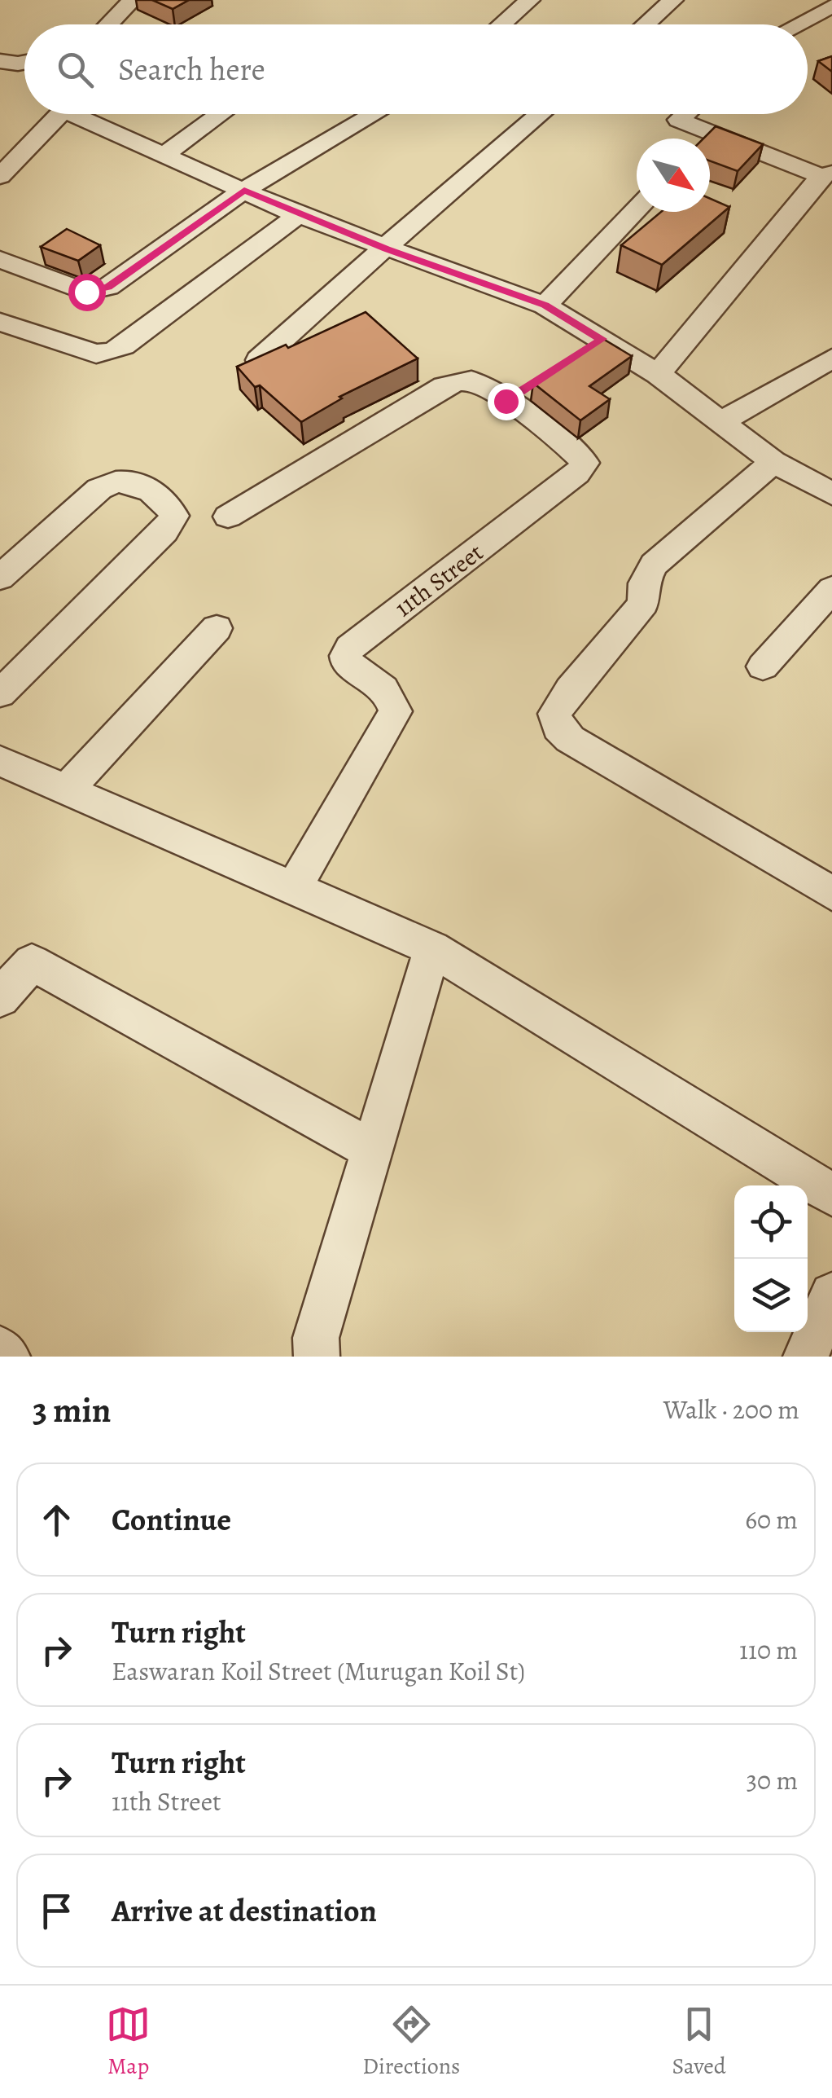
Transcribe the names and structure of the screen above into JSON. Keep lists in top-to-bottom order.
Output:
{
  "streets": {
    "street": ["11th Street"]
  },
  "north": "bottom right",
  "page": {
    "search": "Search here",
    "heading": ["3 min", "Walk · 200 m"],
    "list": [
      ["Continue", "60 m"],
      ["Turn right", "Easwaran Koil Street (Murugan Koil St)", "110 m"],
      ["Turn right", "11th Street", "30 m"],
      "Arrive at destination"
    ],
    "nav": ["Map", "Directions", "Saved"]
  }
}
